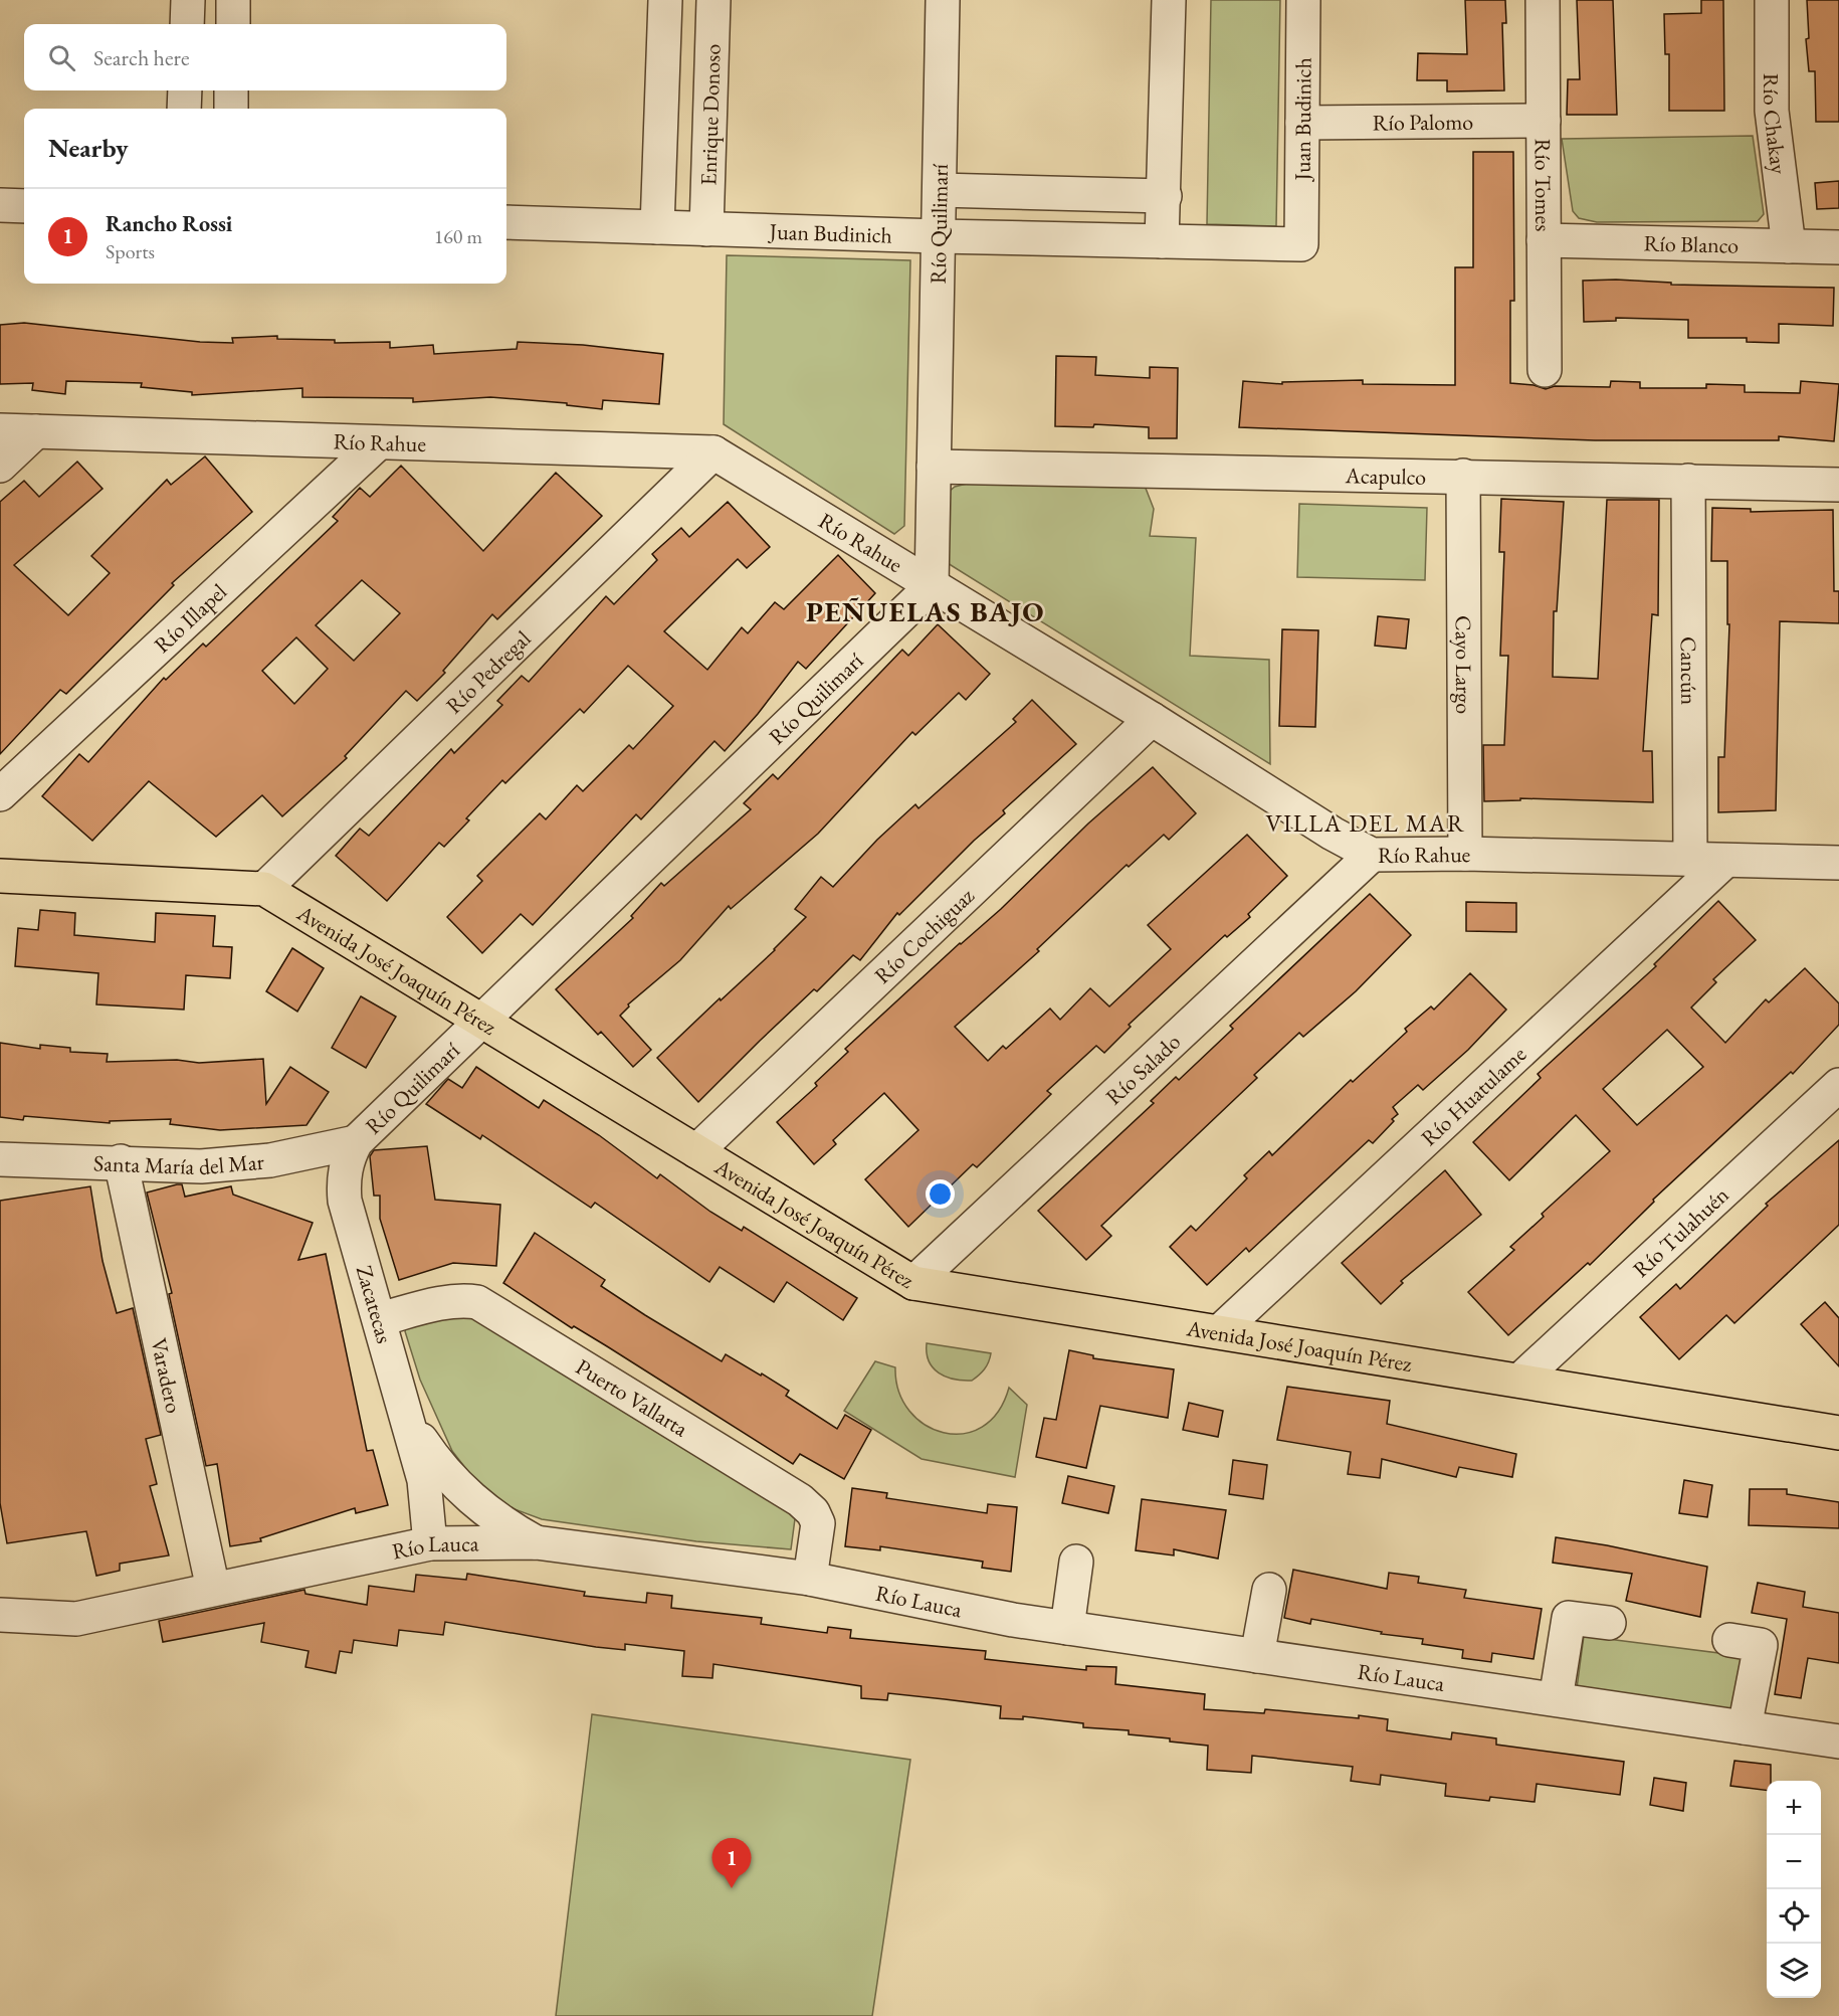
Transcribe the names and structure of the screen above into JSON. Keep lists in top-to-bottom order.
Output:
{
  "streets": {
    "main road": ["Avenida José Joaquín Pérez"],
    "street": [
      "Enrique Donoso",
      "Juan Budinich",
      "Río Palomo",
      "Río Chakay",
      "Río Tomes",
      "Río Quilimarí",
      "Río Blanco",
      "Río Rahue",
      "Acapulco",
      "Río Illapel",
      "Cayo Largo",
      "Cancún",
      "Río Pedregal",
      "Río Cochiguaz",
      "Río Salado",
      "Río Huatulame",
      "Santa María del Mar",
      "Río Tulahuén",
      "Zacatecas",
      "Varadero",
      "Puerto Vallarta",
      "Río Lauca"
    ]
  },
  "crossings": [
    ["Enrique Donoso", "Juan Budinich"],
    ["Juan Budinich", "Río Palomo"],
    ["Juan Budinich", "Río Quilimarí"],
    ["Río Palomo", "Río Tomes"],
    ["Río Chakay", "Río Blanco"],
    ["Río Tomes", "Río Blanco"],
    ["Río Quilimarí", "Río Rahue"],
    ["Río Quilimarí", "Acapulco"],
    ["Río Quilimarí", "Avenida José Joaquín Pérez"],
    ["Río Quilimarí", "Santa María del Mar"],
    ["Río Quilimarí", "Zacatecas"],
    ["Río Rahue", "Río Illapel"],
    ["Río Rahue", "Cayo Largo"],
    ["Río Rahue", "Cancún"],
    ["Río Rahue", "Río Pedregal"],
    ["Río Rahue", "Río Cochiguaz"],
    ["Río Rahue", "Río Salado"],
    ["Río Rahue", "Río Huatulame"],
    ["Acapulco", "Cayo Largo"],
    ["Acapulco", "Cancún"],
    ["Río Pedregal", "Avenida José Joaquín Pérez"],
    ["Río Cochiguaz", "Avenida José Joaquín Pérez"],
    ["Avenida José Joaquín Pérez", "Río Salado"],
    ["Avenida José Joaquín Pérez", "Río Huatulame"],
    ["Avenida José Joaquín Pérez", "Río Tulahuén"],
    ["Santa María del Mar", "Zacatecas"],
    ["Santa María del Mar", "Varadero"],
    ["Zacatecas", "Puerto Vallarta"],
    ["Zacatecas", "Río Lauca"],
    ["Varadero", "Río Lauca"],
    ["Puerto Vallarta", "Río Lauca"]
  ],
  "districts": ["PEÑUELAS BAJO", "VILLA DEL MAR"],
  "page": {
    "search": "Search here",
    "heading": "Nearby",
    "list": [
      {
        "mark": "1",
        "name": "Rancho Rossi",
        "note": "Sports",
        "value": "160 m"
      }
    ],
    "map_buttons": ["+", "−"],
    "pins": "1"
  }
}
